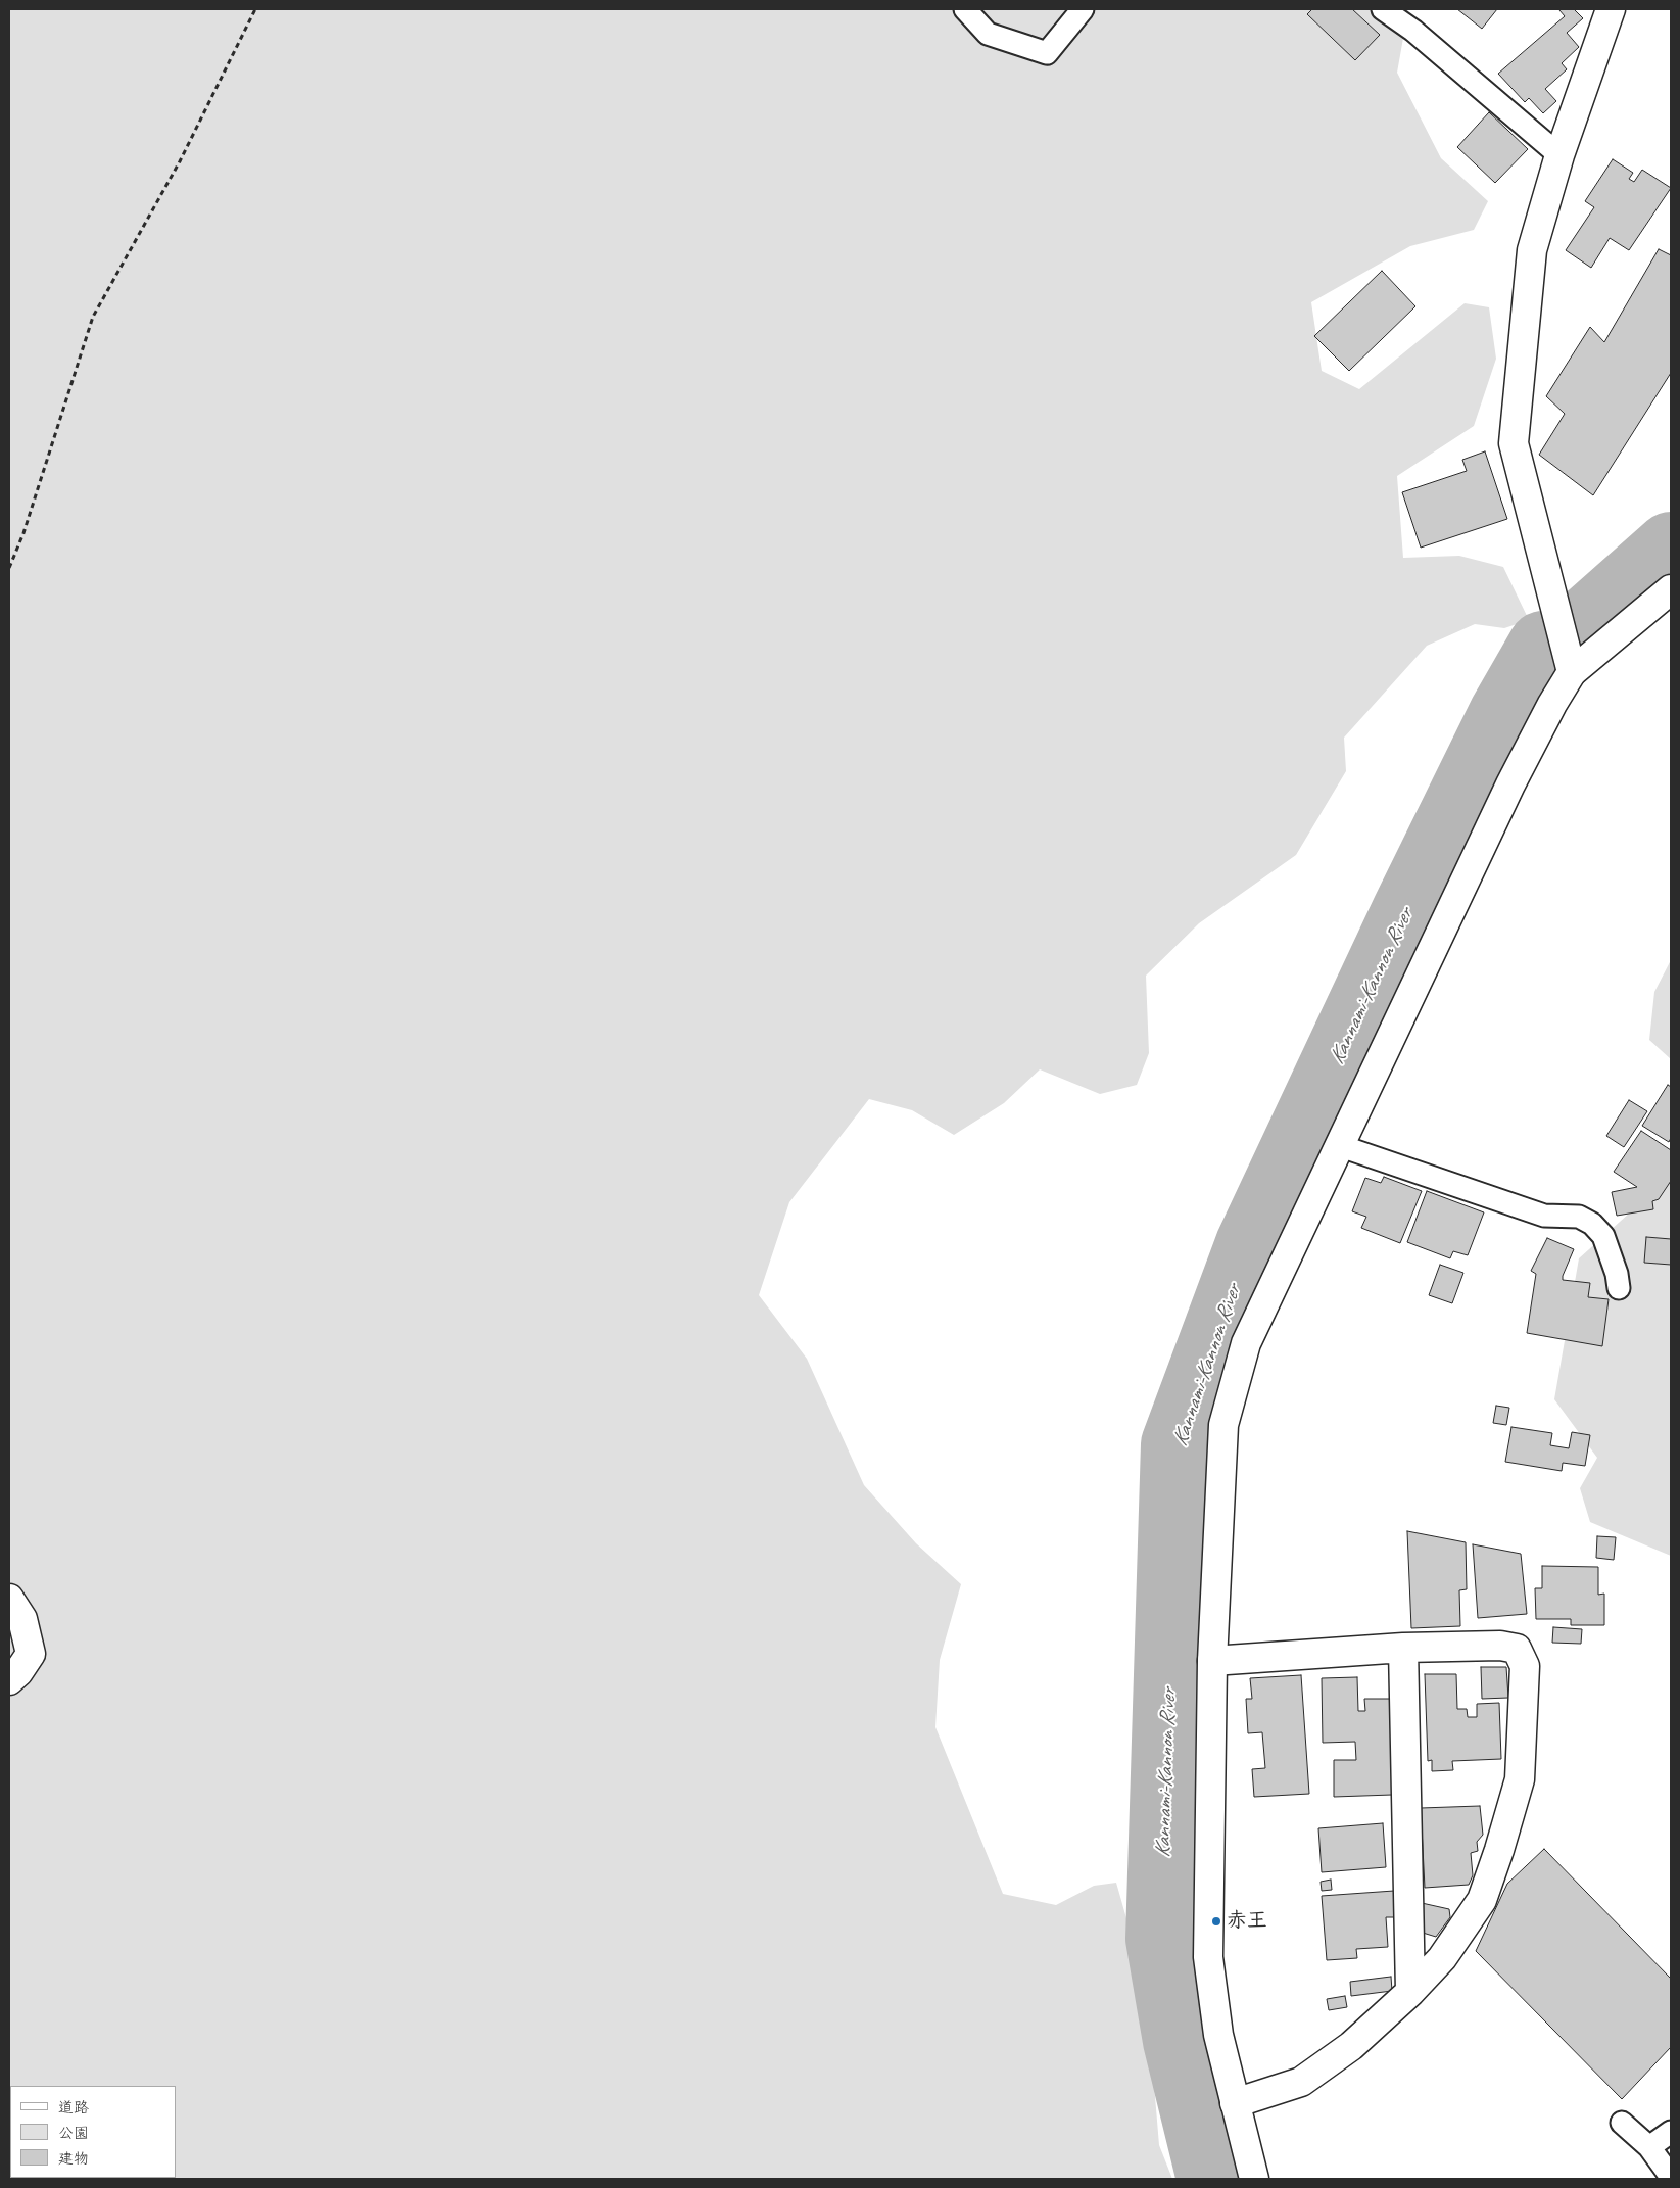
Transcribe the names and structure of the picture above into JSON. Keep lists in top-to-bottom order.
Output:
{
  "water": ["Kannami-Kannon River"],
  "places": ["赤王"],
  "legend": ["道路", "公園", "建物"]
}
